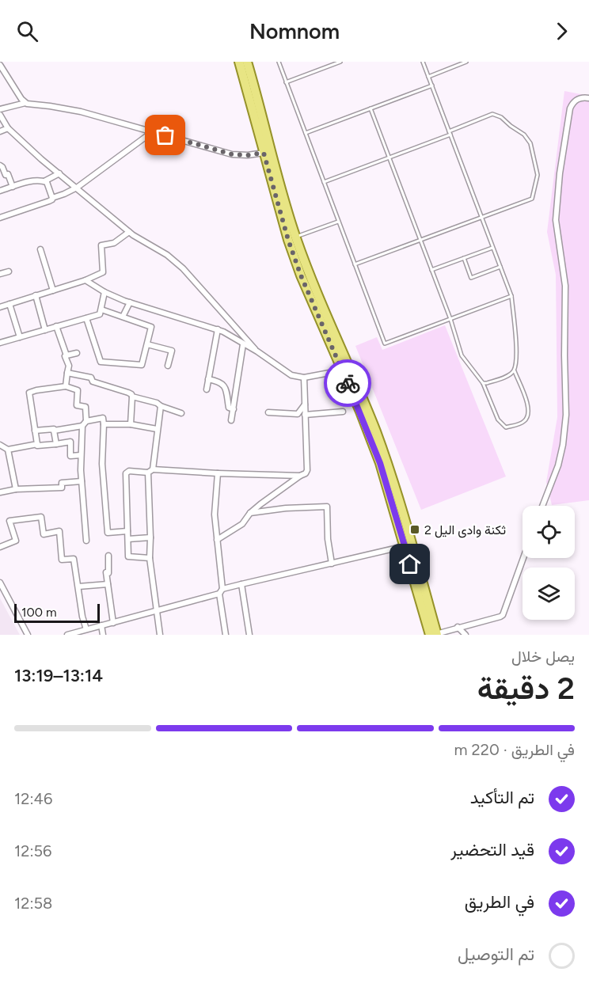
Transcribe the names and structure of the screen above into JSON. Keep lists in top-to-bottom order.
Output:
{
  "places": {
    "transit": ["ثكنة وادى اليل 2"]
  },
  "scale_bar": "100 m",
  "page": {
    "header": "Nomnom",
    "scale": "100 m",
    "heading": ["2 دقيقة", "يصل خلال", "13:14–13:19"],
    "bar": "في الطريق · 220 m",
    "list": [
      ["تم التأكيد", "12:46"],
      ["قيد التحضير", "12:56"],
      ["في الطريق", "12:58"],
      "تم التوصيل"
    ]
  }
}
